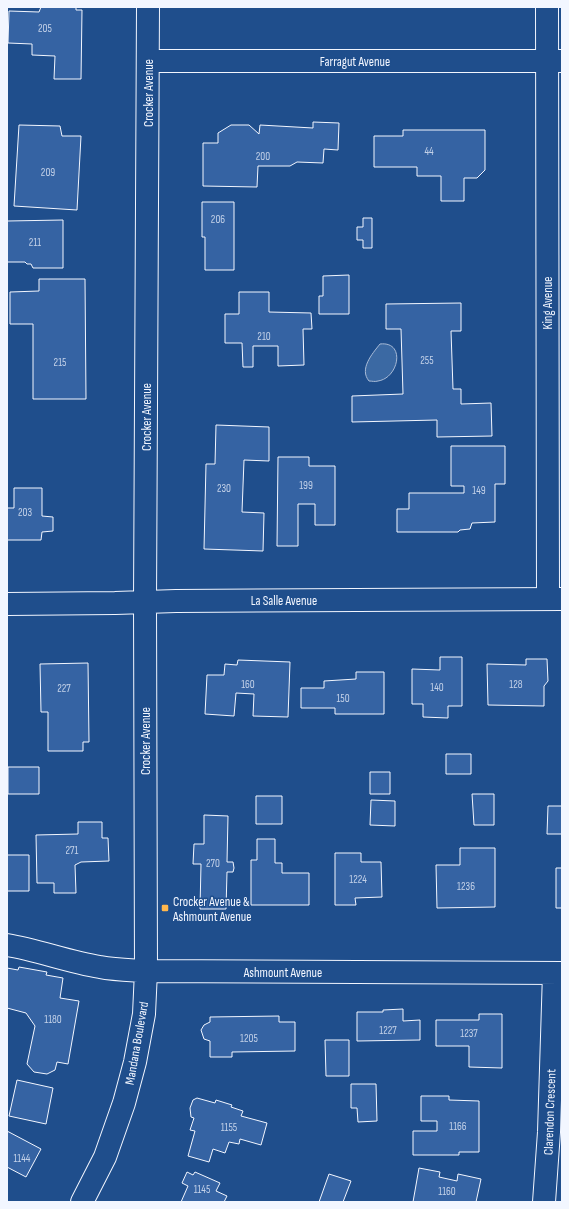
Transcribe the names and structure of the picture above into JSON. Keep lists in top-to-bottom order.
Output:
{
  "streets": {
    "street": [
      "Farragut Avenue",
      "Crocker Avenue",
      "King Avenue",
      "La Salle Avenue",
      "Ashmount Avenue",
      "Mandana Boulevard",
      "Clarendon Crescent"
    ]
  },
  "crossings": [
    ["Farragut Avenue", "Crocker Avenue"],
    ["Farragut Avenue", "King Avenue"],
    ["Crocker Avenue", "La Salle Avenue"],
    ["Crocker Avenue", "Mandana Boulevard"],
    ["King Avenue", "La Salle Avenue"],
    ["Ashmount Avenue", "Mandana Boulevard"],
    ["Ashmount Avenue", "Clarendon Crescent"]
  ],
  "places": {
    "transit": ["Crocker Avenue & Ashmount Avenue"]
  },
  "house_numbers": [
    "205",
    "44",
    "200",
    "209",
    "206",
    "211",
    "210",
    "255",
    "215",
    "199",
    "230",
    "149",
    "203",
    "160",
    "128",
    "140",
    "227",
    "150",
    "271",
    "270",
    "1224",
    "1236",
    "1180",
    "1227",
    "1237",
    "1205",
    "1166",
    "1155",
    "1144",
    "1145",
    "1160"
  ]
}
